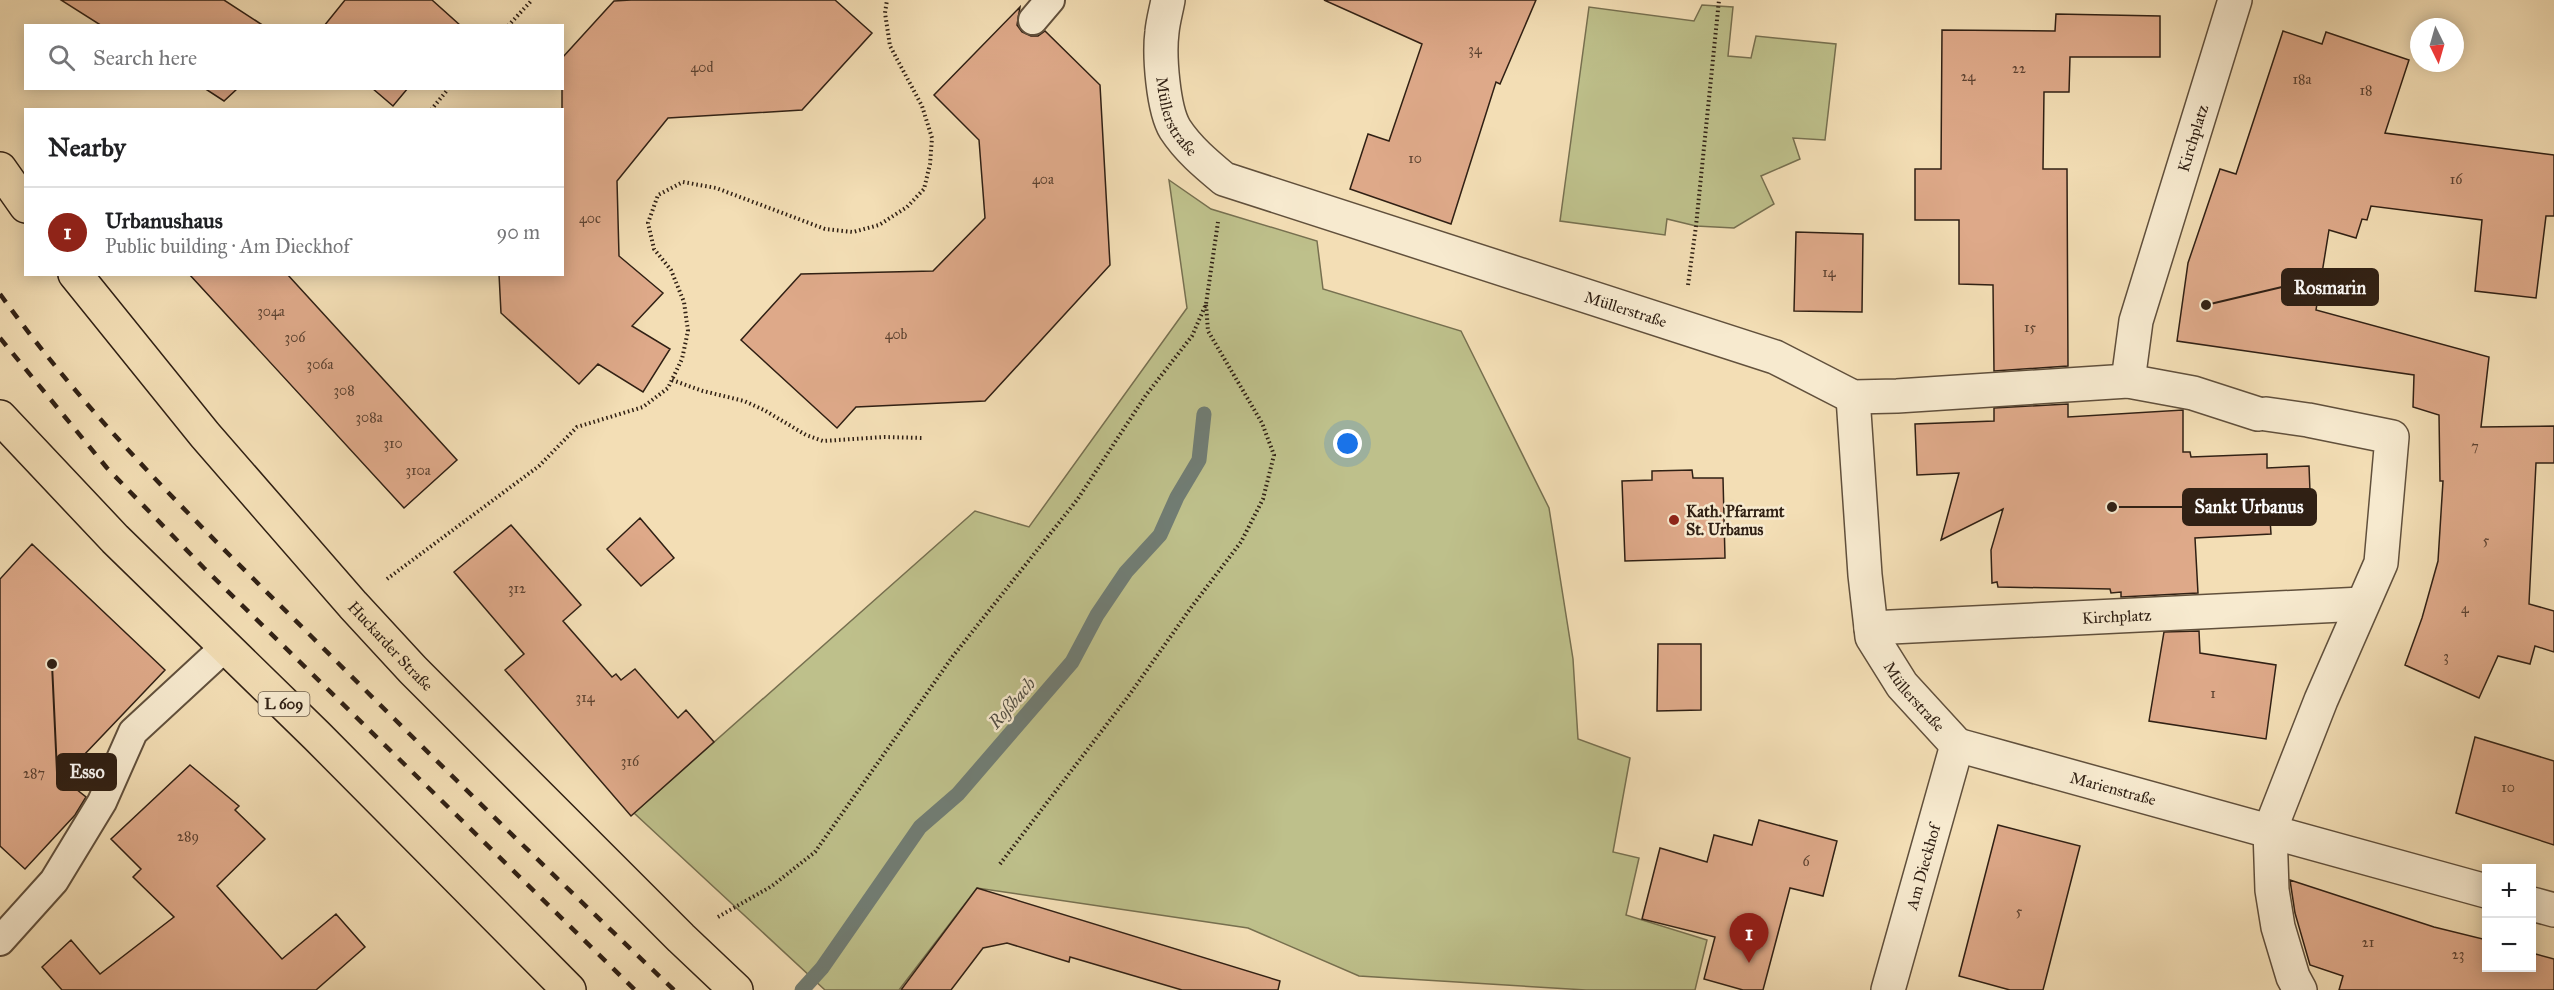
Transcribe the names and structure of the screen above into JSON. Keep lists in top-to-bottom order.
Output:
{
  "streets": {
    "main road": ["Huckarder Straße", "L 609"],
    "street": [
      "Müllerstraße",
      "Kirchplatz",
      "Marienstraße",
      "Am Dieckhof"
    ]
  },
  "crossings": [
    ["Müllerstraße", "Kirchplatz"],
    ["Müllerstraße", "Marienstraße"],
    ["Müllerstraße", "Am Dieckhof"],
    ["Marienstraße", "Am Dieckhof"]
  ],
  "water": ["Roßbach"],
  "places": [
    "Rosmarin",
    "Sankt Urbanus",
    "Kath. Pfarramt St. Urbanus",
    "Esso"
  ],
  "house_numbers": [
    "34",
    "40d",
    "22",
    "24",
    "18a",
    "18",
    "10",
    "40a",
    "16",
    "40c",
    "14",
    "304a",
    "15",
    "40b",
    "306",
    "306a",
    "308",
    "308a",
    "310",
    "7",
    "310a",
    "5",
    "312",
    "4",
    "3",
    "1",
    "314",
    "316",
    "287",
    "10",
    "289",
    "6",
    "5",
    "21",
    "23"
  ],
  "north": "bottom",
  "page": {
    "search": "Search here",
    "heading": "Nearby",
    "list": [
      {
        "mark": "1",
        "name": "Urbanushaus",
        "note": "Public building · Am Dieckhof",
        "value": "90 m"
      }
    ],
    "map_buttons": ["+", "−"],
    "pins": "1"
  }
}
